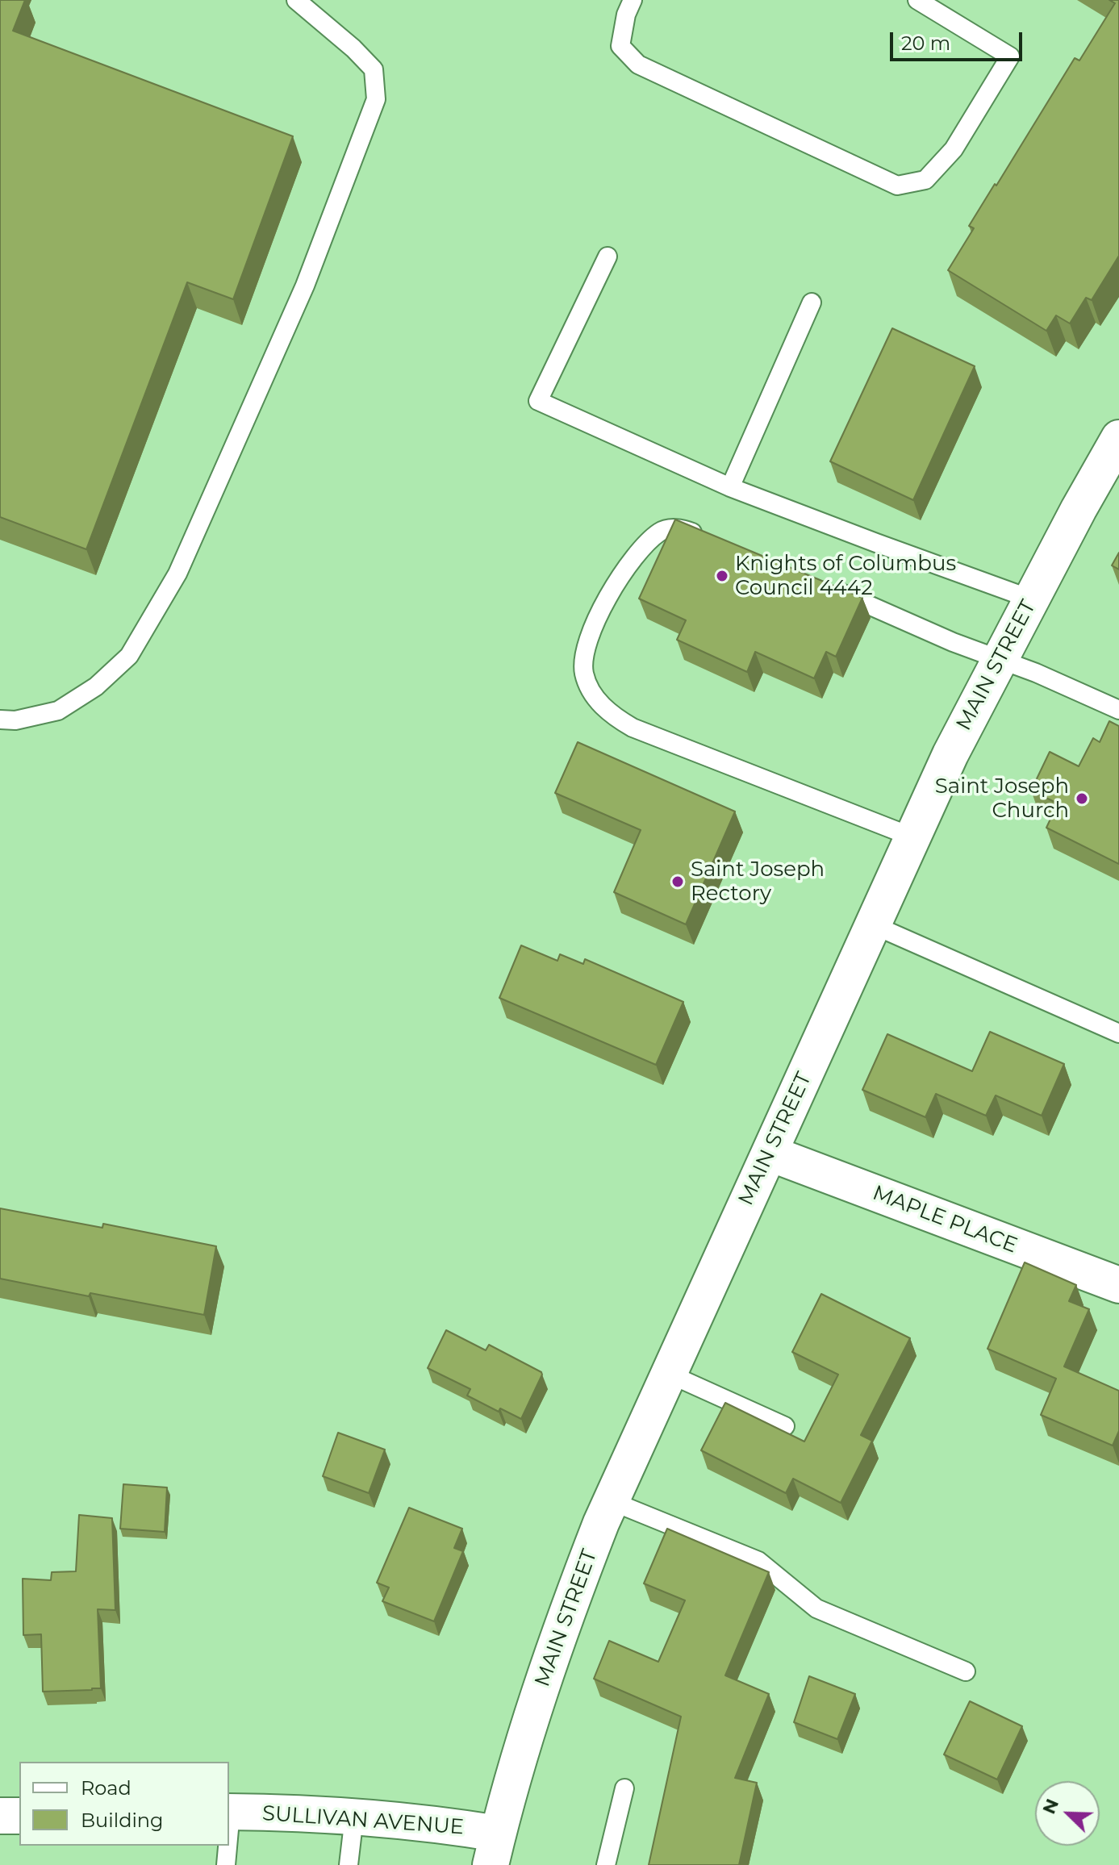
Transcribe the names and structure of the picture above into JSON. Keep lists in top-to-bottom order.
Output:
{
  "streets": {
    "main road": ["MAIN STREET", "MAPLE PLACE", "SULLIVAN AVENUE"]
  },
  "crossings": [
    ["MAIN STREET", "MAPLE PLACE"],
    ["MAIN STREET", "SULLIVAN AVENUE"]
  ],
  "places": ["Knights of Columbus Council 4442", "Saint Joseph Church", "Saint Joseph Rectory"],
  "legend": ["Road", "Building"],
  "scale_bar": "20 m",
  "north": "top left"
}
